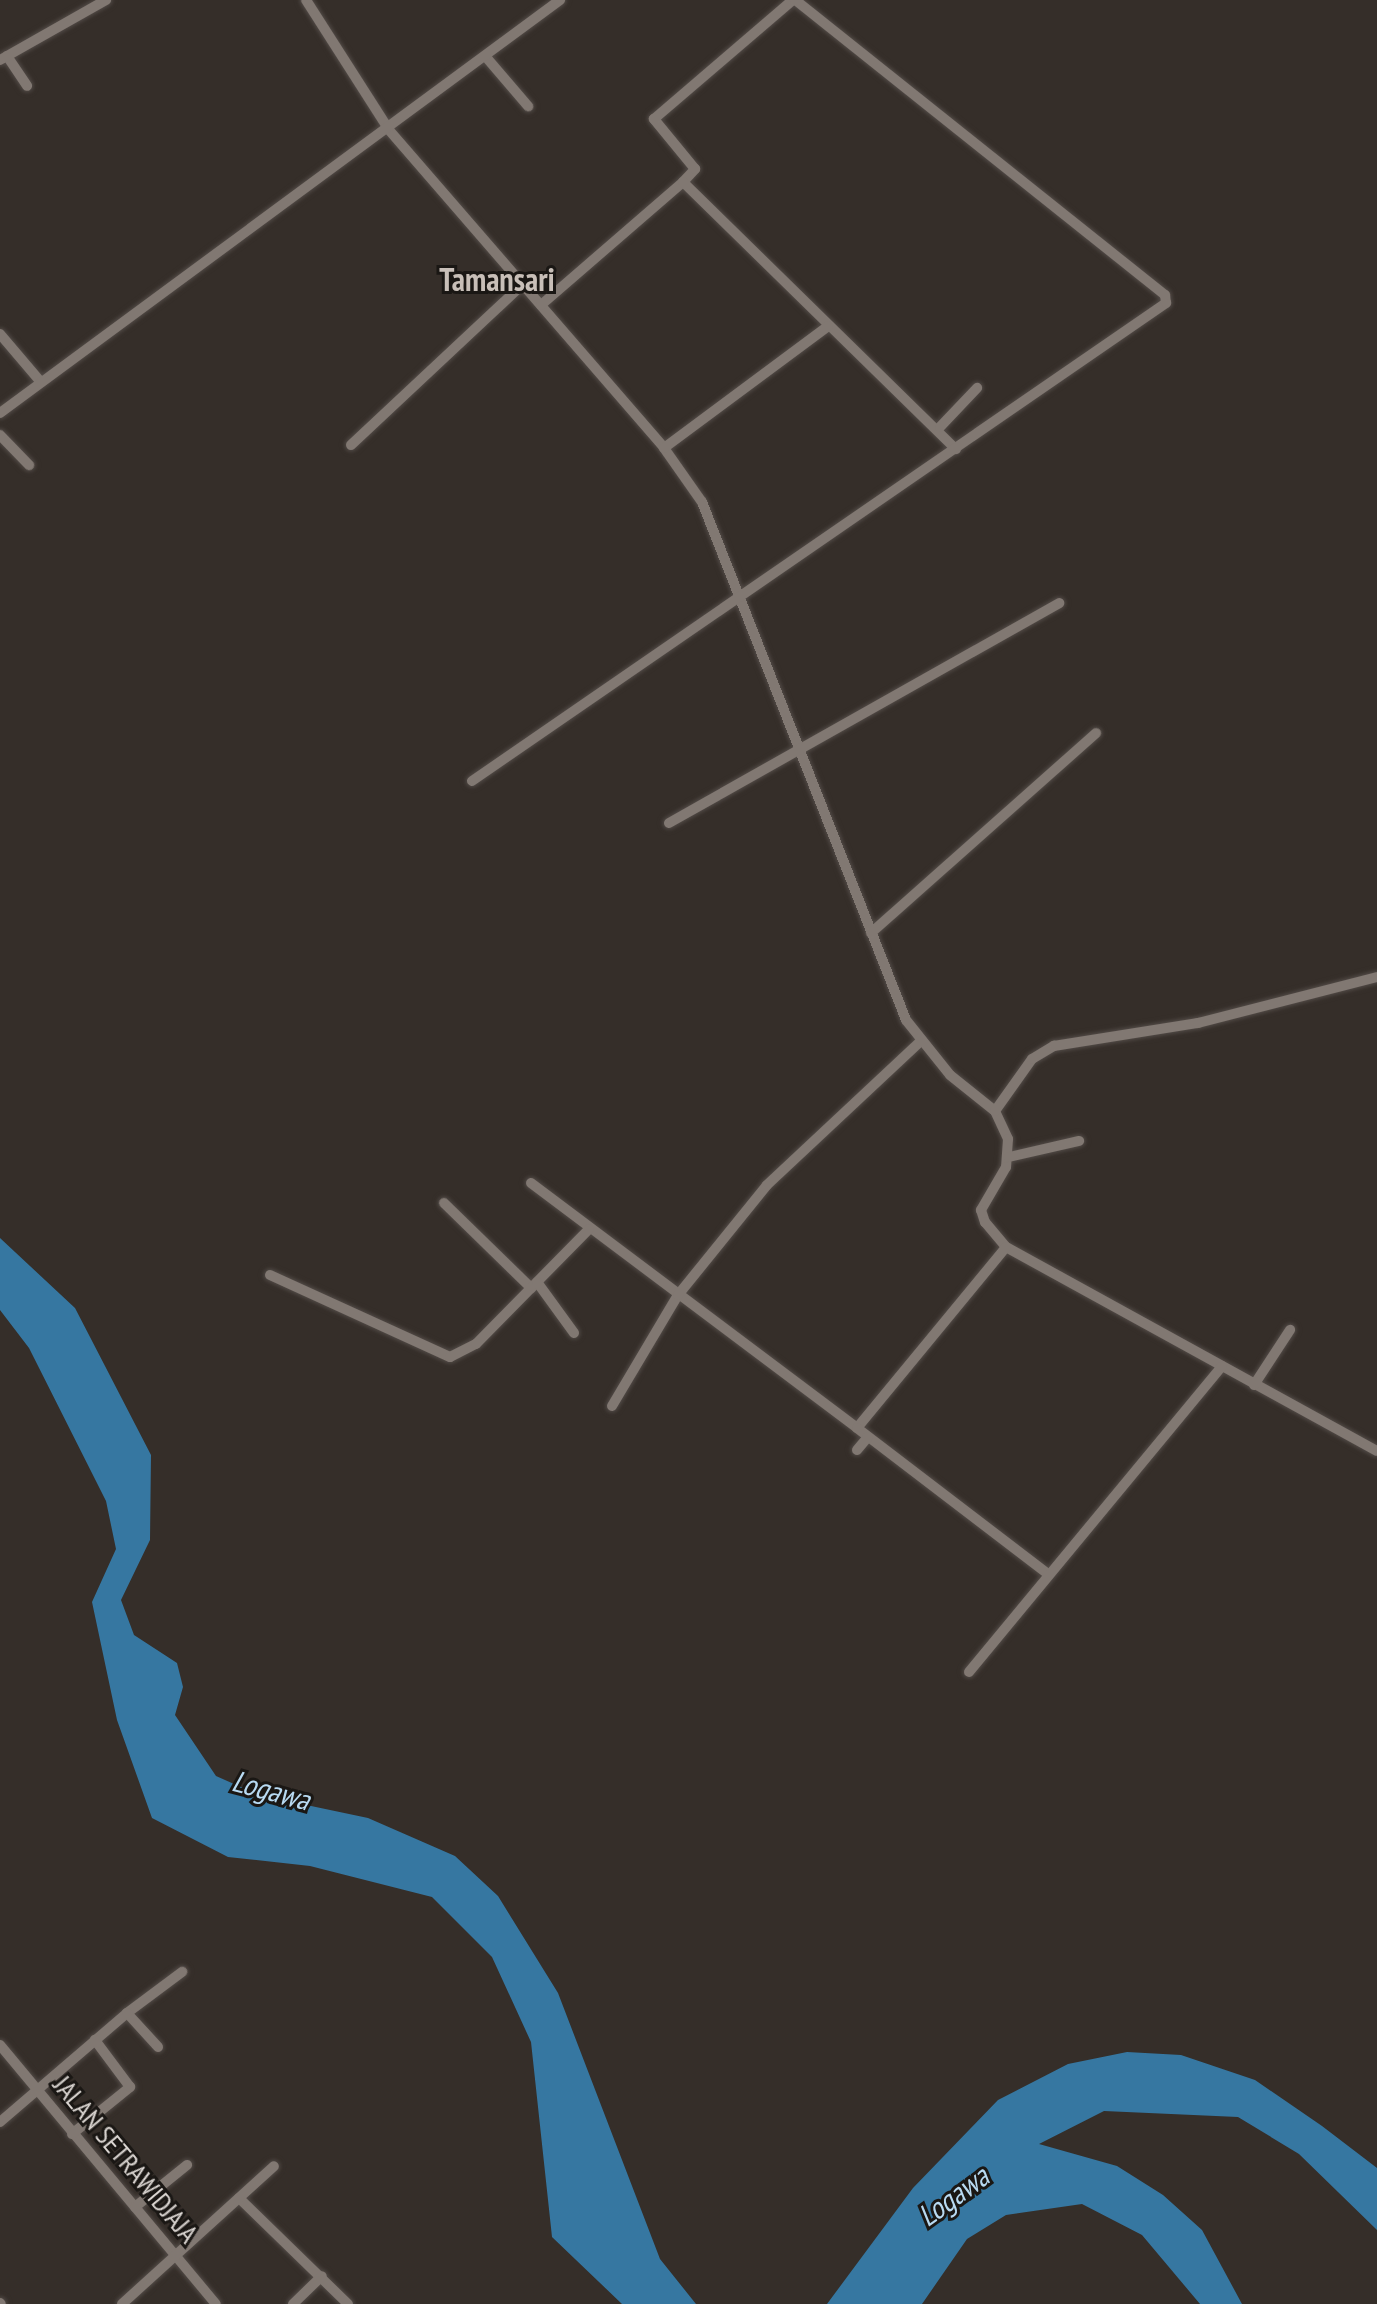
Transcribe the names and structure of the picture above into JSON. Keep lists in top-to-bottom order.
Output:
{
  "streets": {
    "street": ["JALAN SETRAWIDJAJA"]
  },
  "districts": ["Tamansari"],
  "water": ["Logawa"]
}
